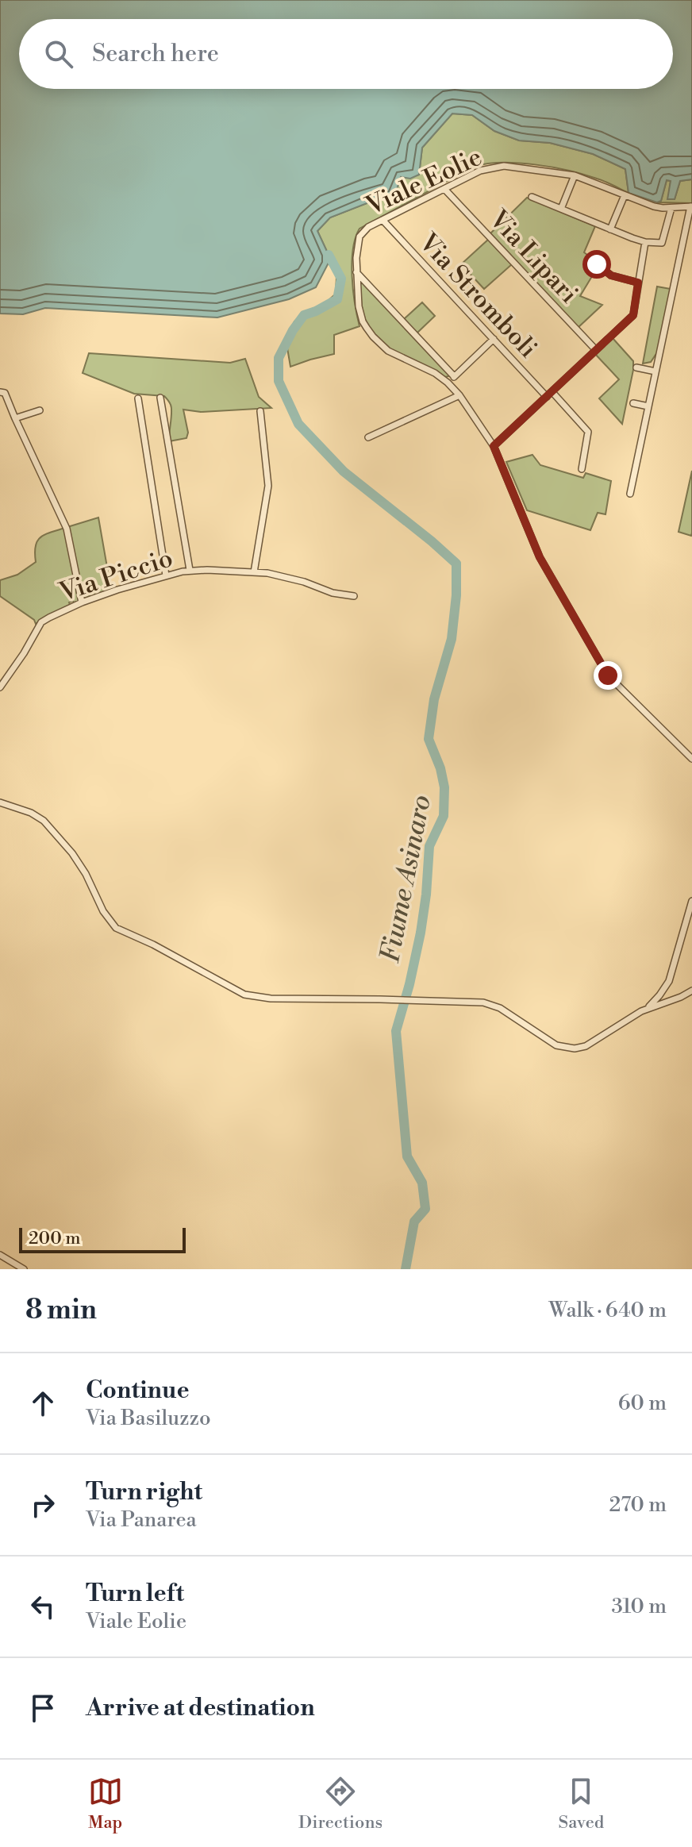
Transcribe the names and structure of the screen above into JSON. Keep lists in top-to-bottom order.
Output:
{
  "streets": {
    "street": [
      "Viale Eolie",
      "Via Lipari",
      "Via Stromboli",
      "Via Piccio"
    ]
  },
  "crossings": [
    ["Viale Eolie", "Via Lipari"],
    ["Viale Eolie", "Via Stromboli"]
  ],
  "water": ["Fiume Asinaro"],
  "scale_bar": "200 m",
  "page": {
    "search": "Search here",
    "scale": "200 m",
    "heading": ["8 min", "Walk · 640 m"],
    "list": [
      ["Continue", "Via Basiluzzo", "60 m"],
      ["Turn right", "Via Panarea", "270 m"],
      ["Turn left", "Viale Eolie", "310 m"],
      "Arrive at destination"
    ],
    "nav": ["Map", "Directions", "Saved"]
  }
}
